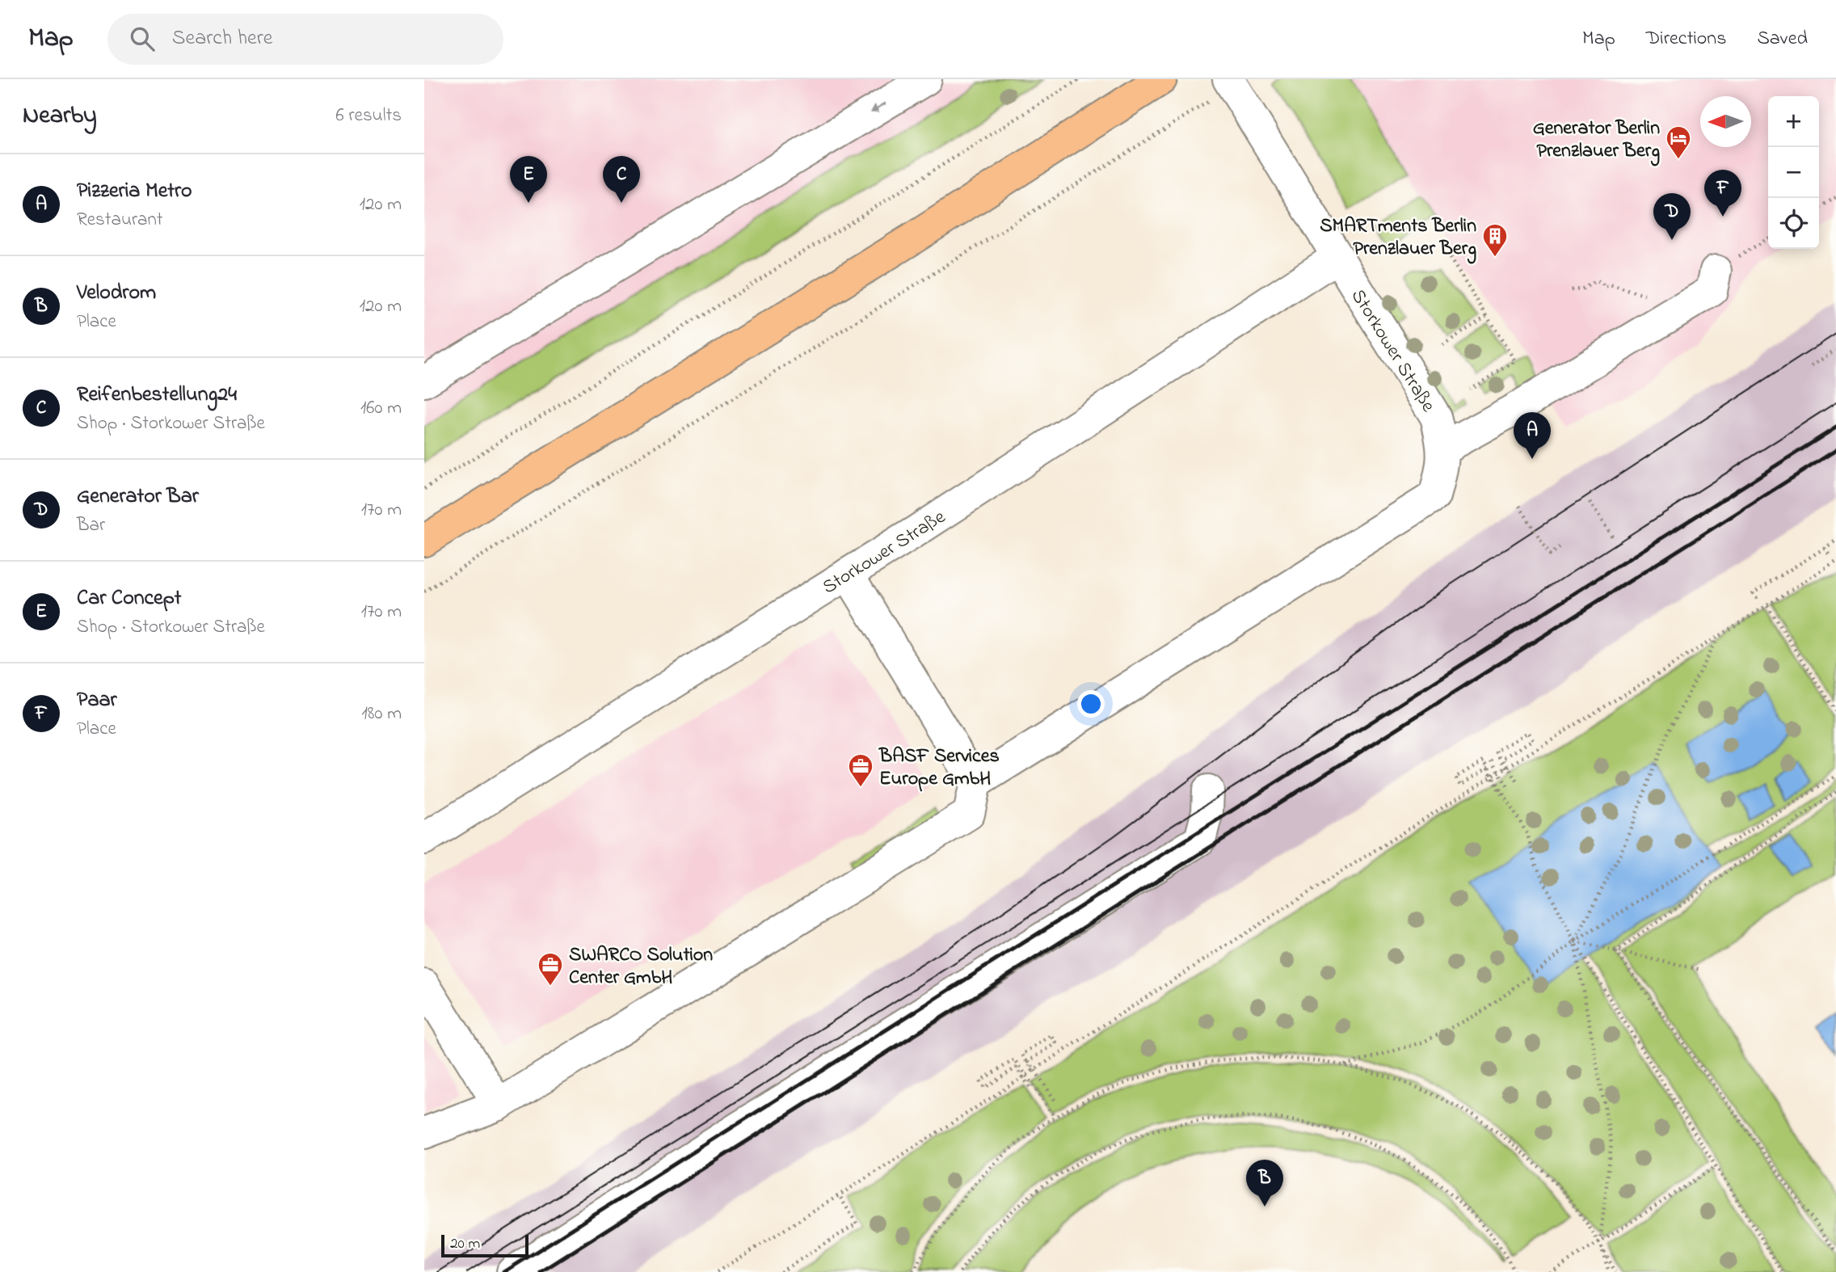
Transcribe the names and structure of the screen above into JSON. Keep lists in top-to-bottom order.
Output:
{
  "streets": {
    "street": ["Storkower Straße"]
  },
  "places": {
    "hotel": ["Generator Berlin Prenzlauer Berg"],
    "building": ["SMARTments Berlin Prenzlauer Berg"],
    "office": ["BASF Services Europe GmbH", "SWARCO Solution Center GmbH"]
  },
  "scale_bar": "20 m",
  "north": "left",
  "page": {
    "header": "Map",
    "search": "Search here",
    "nav": ["Map", "Directions", "Saved"],
    "heading": ["Nearby", "6 results"],
    "map_buttons": ["+", "−"],
    "list": [
      {
        "mark": "A",
        "name": "Pizzeria Metro",
        "note": "Restaurant",
        "value": "120 m"
      },
      {
        "mark": "B",
        "name": "Velodrom",
        "note": "Place",
        "value": "120 m"
      },
      {
        "mark": "C",
        "name": "Reifenbestellung24",
        "note": "Shop · Storkower Straße",
        "value": "160 m"
      },
      {
        "mark": "D",
        "name": "Generator Bar",
        "note": "Bar",
        "value": "170 m"
      },
      {
        "mark": "E",
        "name": "Car Concept",
        "note": "Shop · Storkower Straße",
        "value": "170 m"
      },
      {
        "mark": "F",
        "name": "Paar",
        "note": "Place",
        "value": "180 m"
      }
    ],
    "pins": [
      "C",
      "E",
      "F",
      "D",
      "A",
      "B"
    ],
    "scale": "20 m"
  }
}
